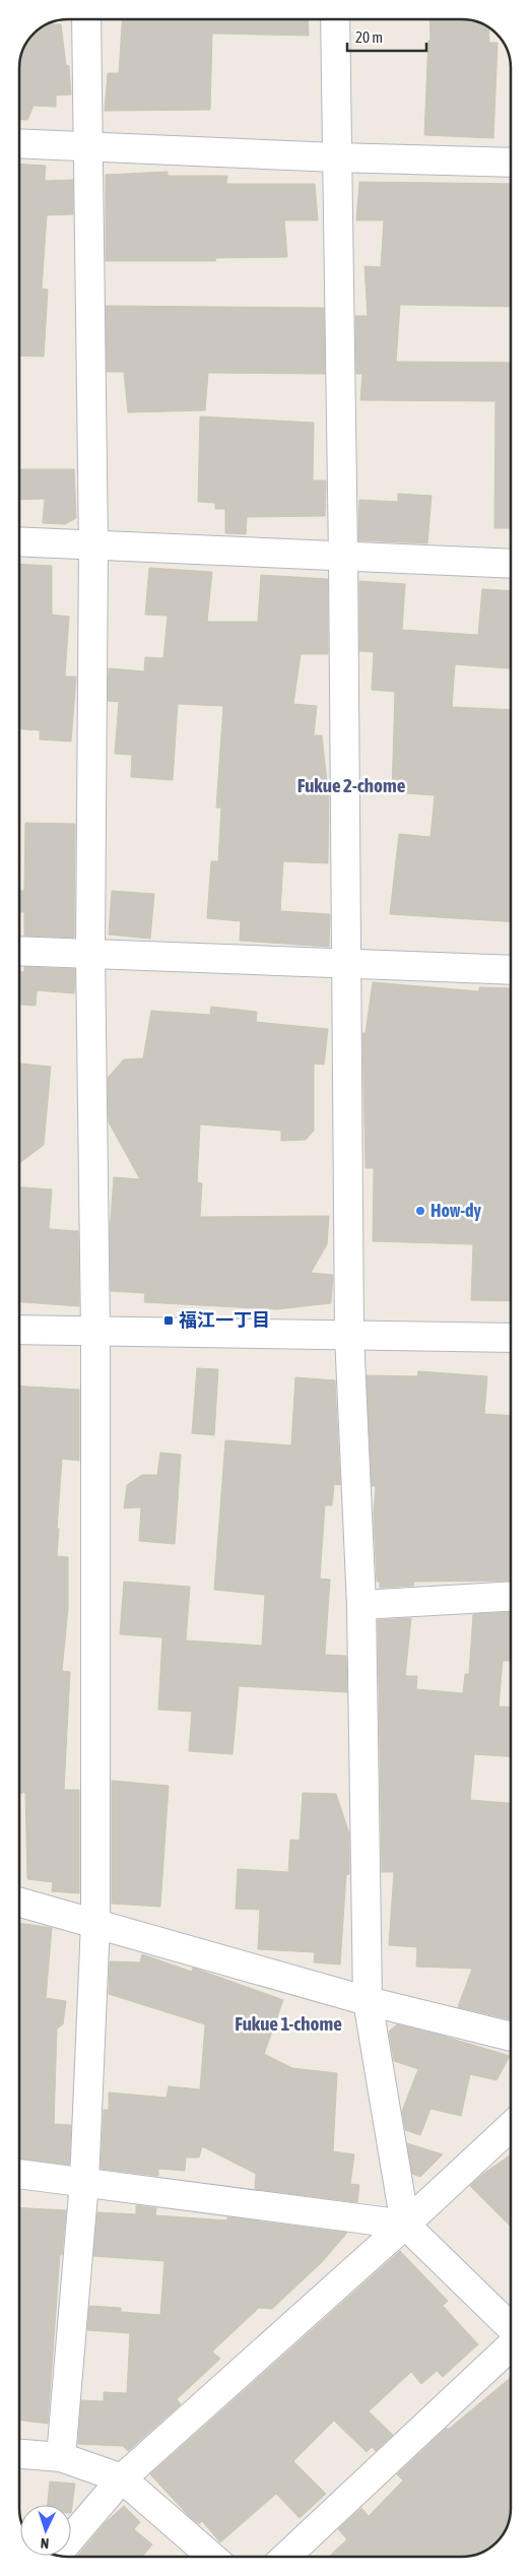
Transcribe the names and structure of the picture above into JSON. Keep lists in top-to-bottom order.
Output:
{
  "districts": ["Fukue 2-chome", "Fukue 1-chome"],
  "places": {
    "other": ["How-dy"],
    "transit": ["福江一丁目"]
  },
  "scale_bar": "20 m",
  "north": "bottom"
}
